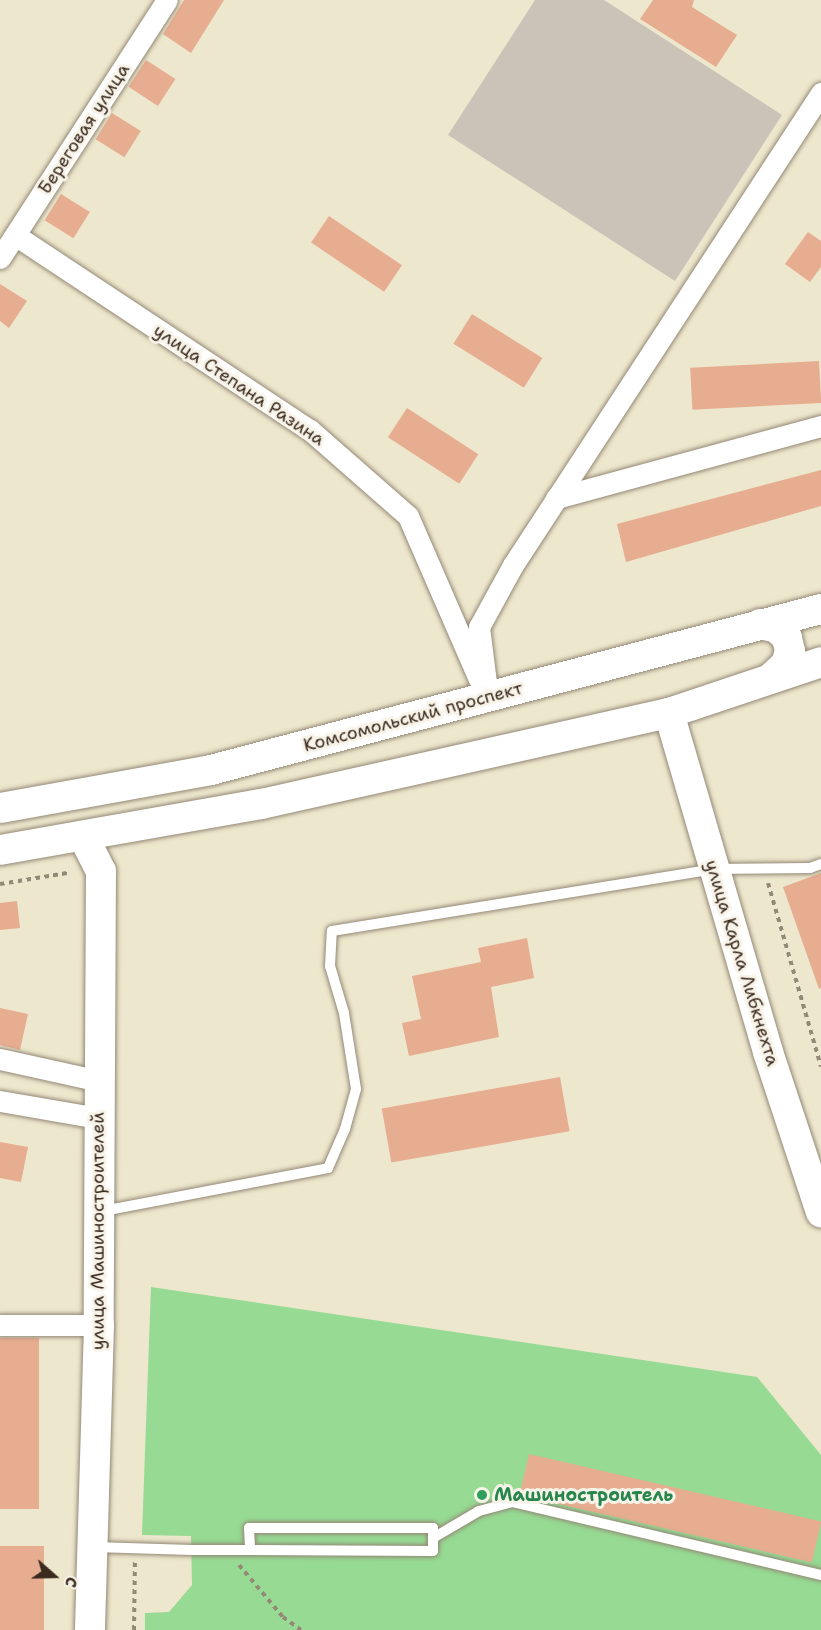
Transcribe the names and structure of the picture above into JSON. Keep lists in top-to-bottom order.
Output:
{
  "streets": {
    "main road": ["Комсомольский проспект", "улица Карла Либкнехта", "улица Машиностроителей"],
    "street": ["Береговая улица", "улица Степана Разина"]
  },
  "crossings": [
    ["Береговая улица", "улица Степана Разина"],
    ["улица Степана Разина", "Комсомольский проспект"]
  ],
  "places": ["Машиностроитель"],
  "north": "right"
}
